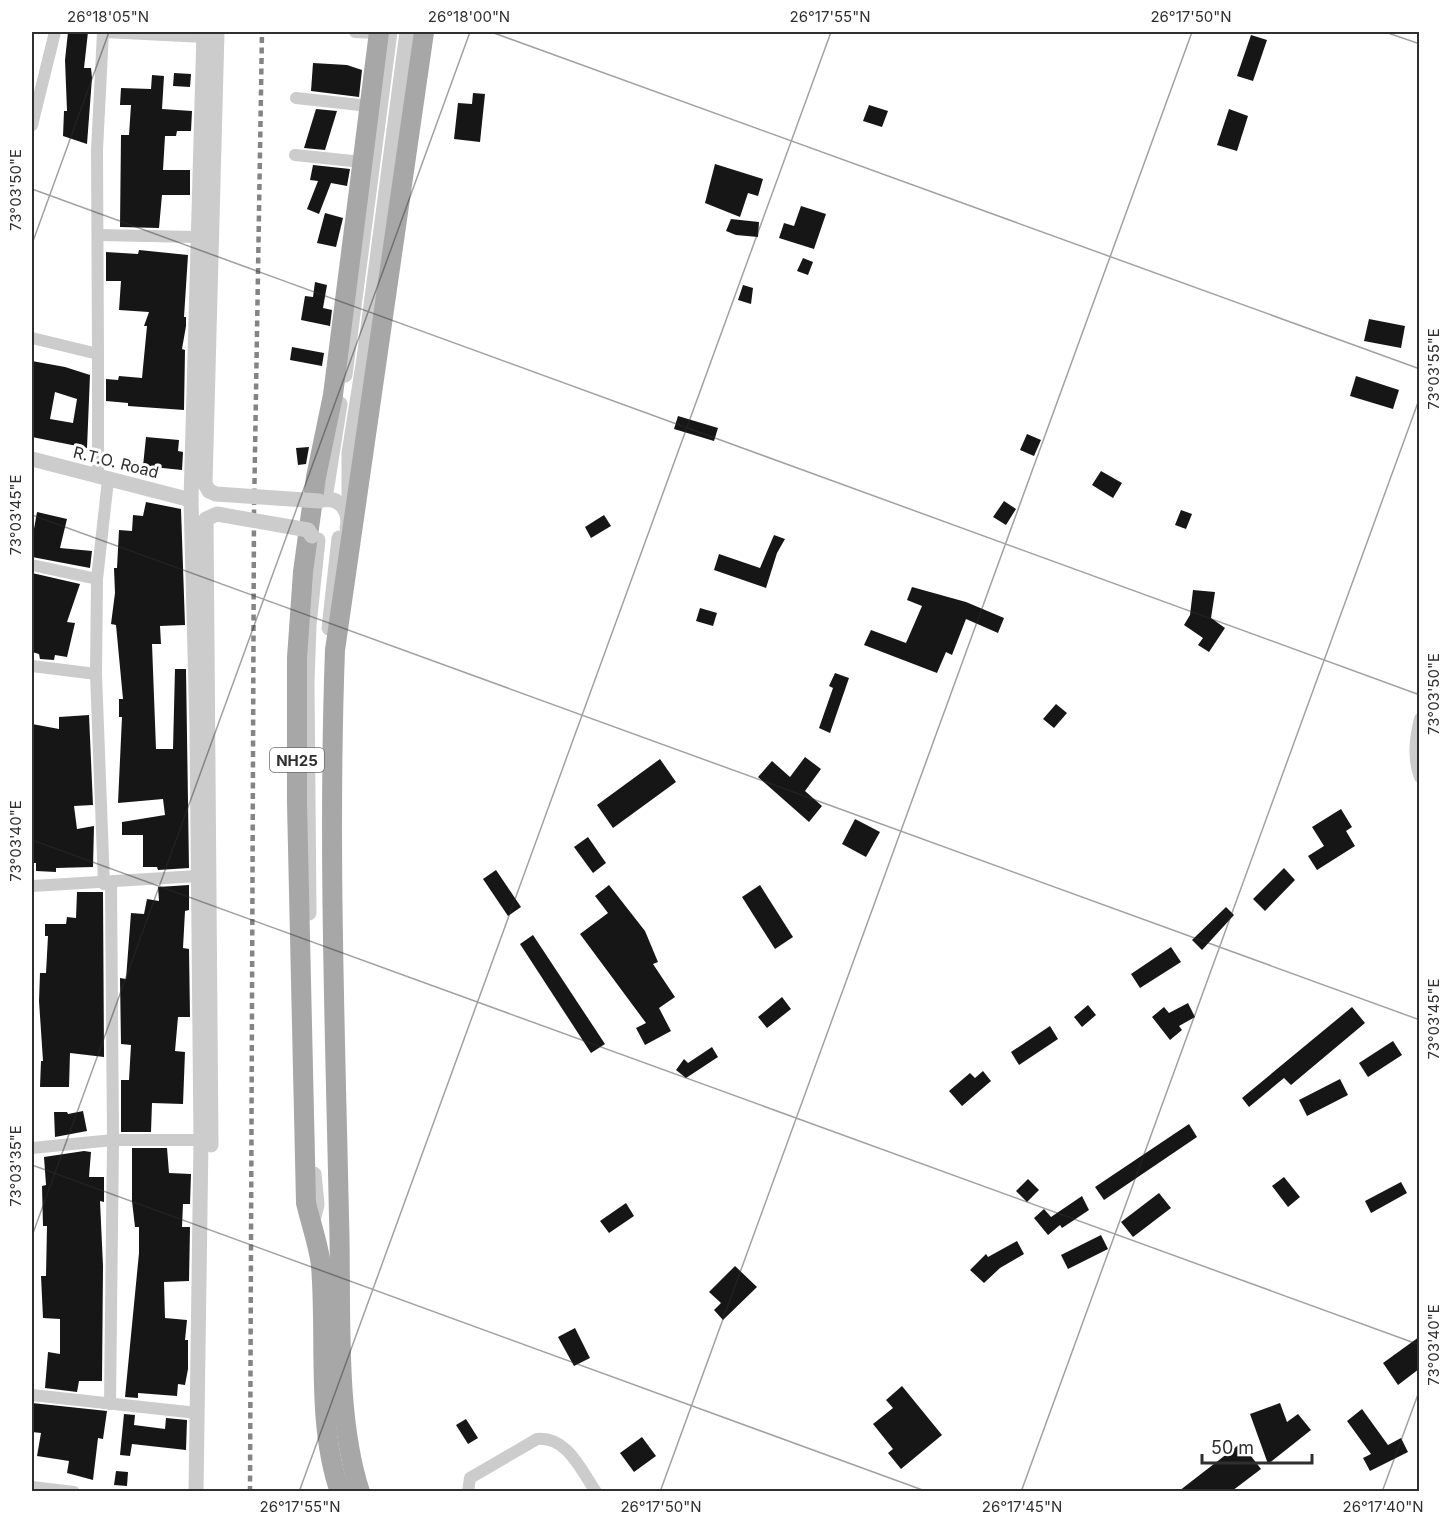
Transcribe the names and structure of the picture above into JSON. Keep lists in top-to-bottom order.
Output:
{
  "streets": {
    "main road": ["NH25"],
    "street": ["R.T.O. Road"]
  },
  "scale_bar": "50 m",
  "coordinates": [
    "26°18'05\"N",
    "26°18'00\"N",
    "26°17'55\"N",
    "26°17'50\"N",
    "73°03'50\"E",
    "73°03'55\"E",
    "73°03'45\"E",
    "73°03'40\"E",
    "73°03'35\"E",
    "26°17'45\"N",
    "26°17'40\"N"
  ]
}
